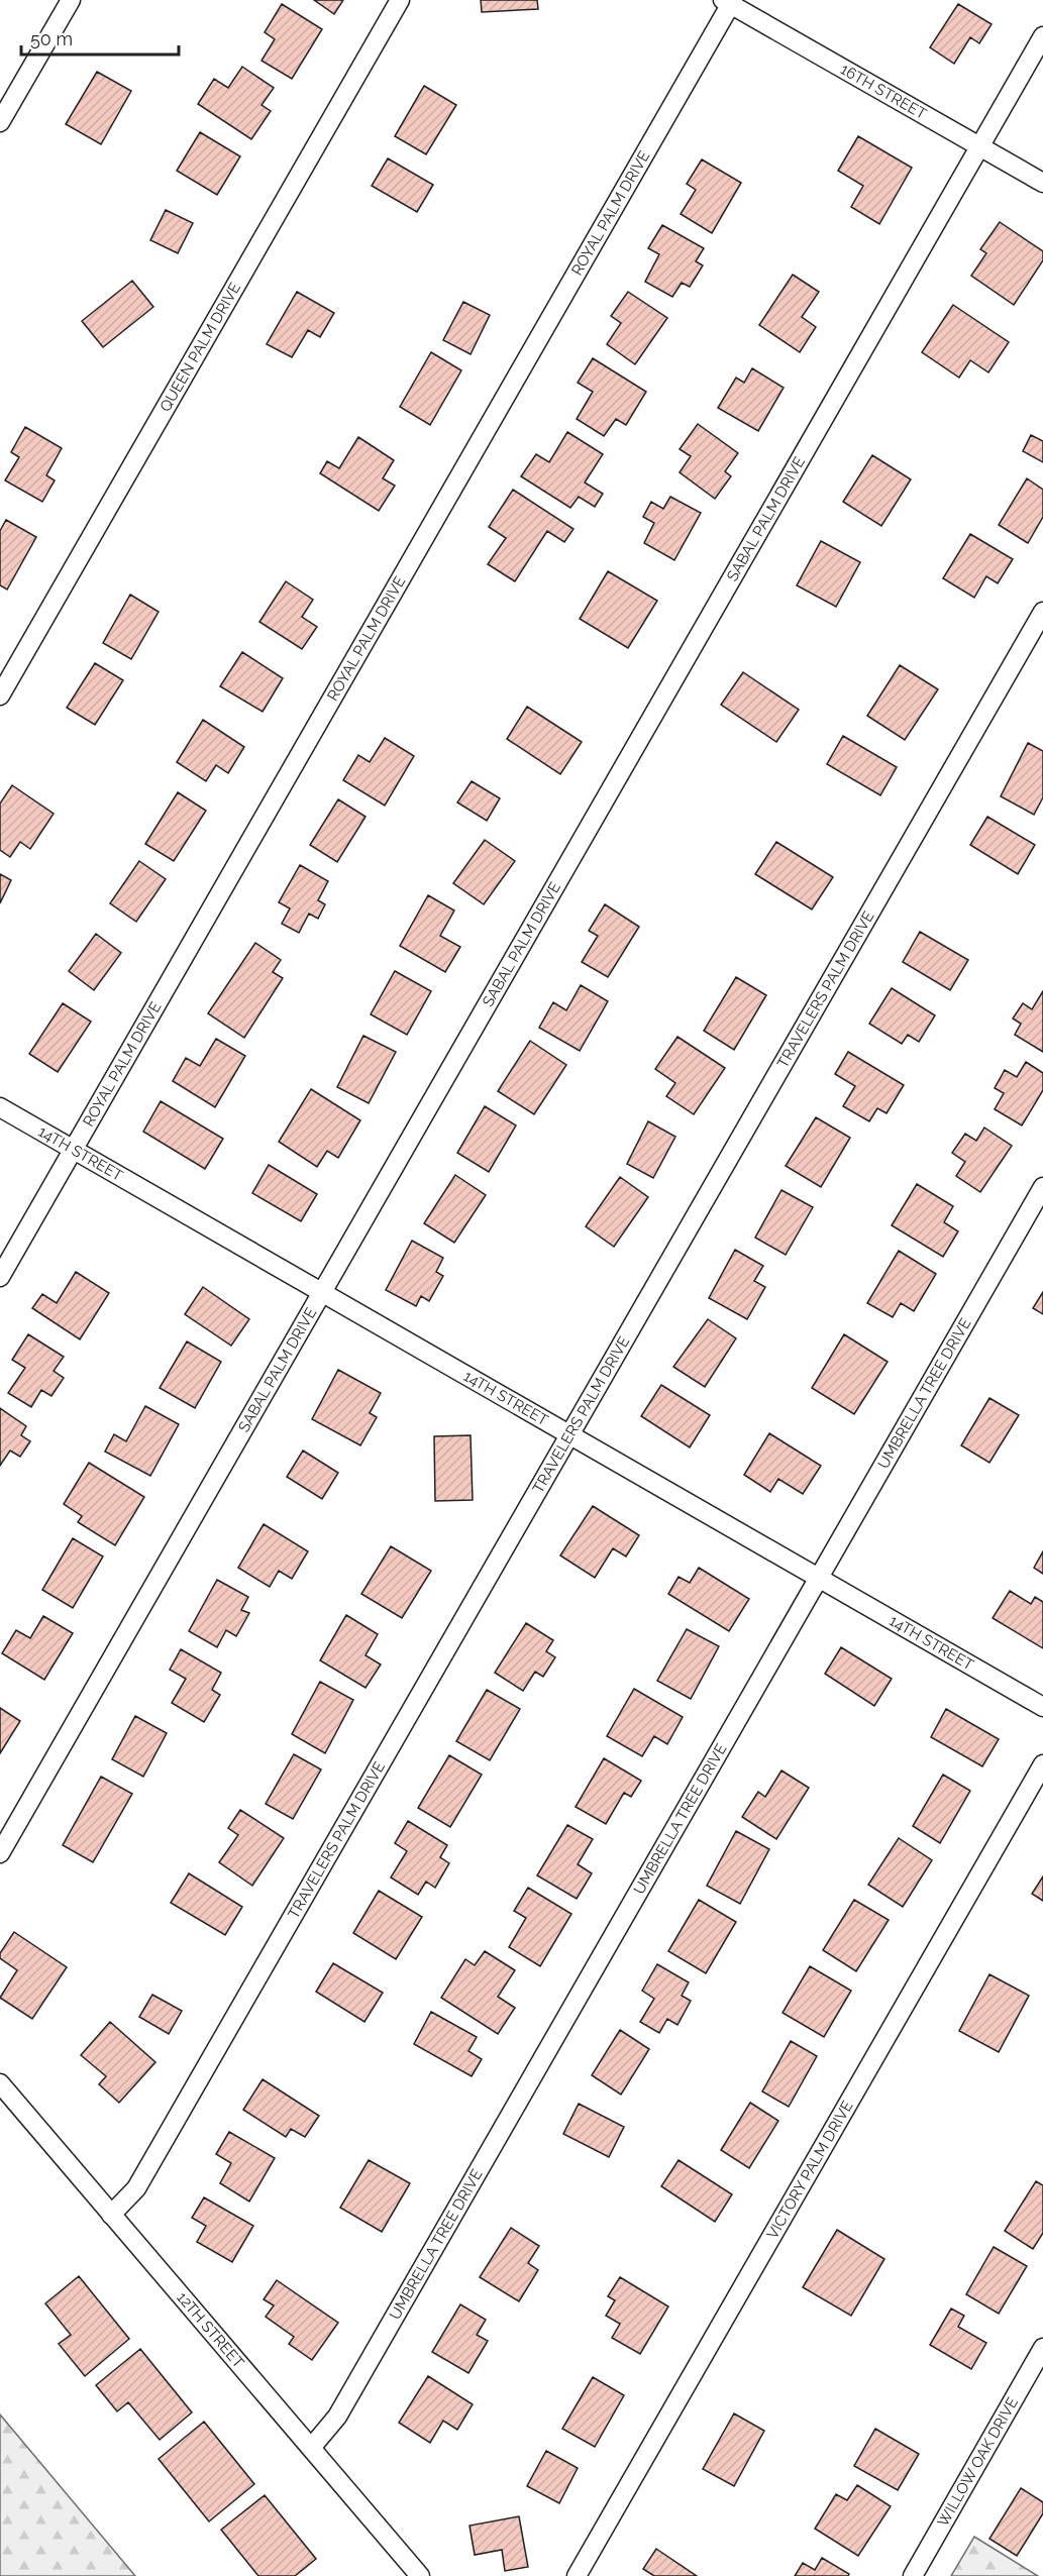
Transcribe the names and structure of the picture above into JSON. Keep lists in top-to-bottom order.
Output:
{
  "streets": {
    "street": [
      "16TH STREET",
      "ROYAL PALM DRIVE",
      "QUEEN PALM DRIVE",
      "SABAL PALM DRIVE",
      "TRAVELERS PALM DRIVE",
      "14TH STREET",
      "UMBRELLA TREE DRIVE",
      "VICTORY PALM DRIVE",
      "12TH STREET",
      "WILLOW OAK DRIVE"
    ]
  },
  "crossings": [
    ["16TH STREET", "ROYAL PALM DRIVE"],
    ["16TH STREET", "SABAL PALM DRIVE"],
    ["ROYAL PALM DRIVE", "14TH STREET"],
    ["SABAL PALM DRIVE", "14TH STREET"],
    ["TRAVELERS PALM DRIVE", "14TH STREET"],
    ["TRAVELERS PALM DRIVE", "12TH STREET"],
    ["14TH STREET", "UMBRELLA TREE DRIVE"],
    ["UMBRELLA TREE DRIVE", "12TH STREET"]
  ],
  "scale_bar": "50 m"
}
